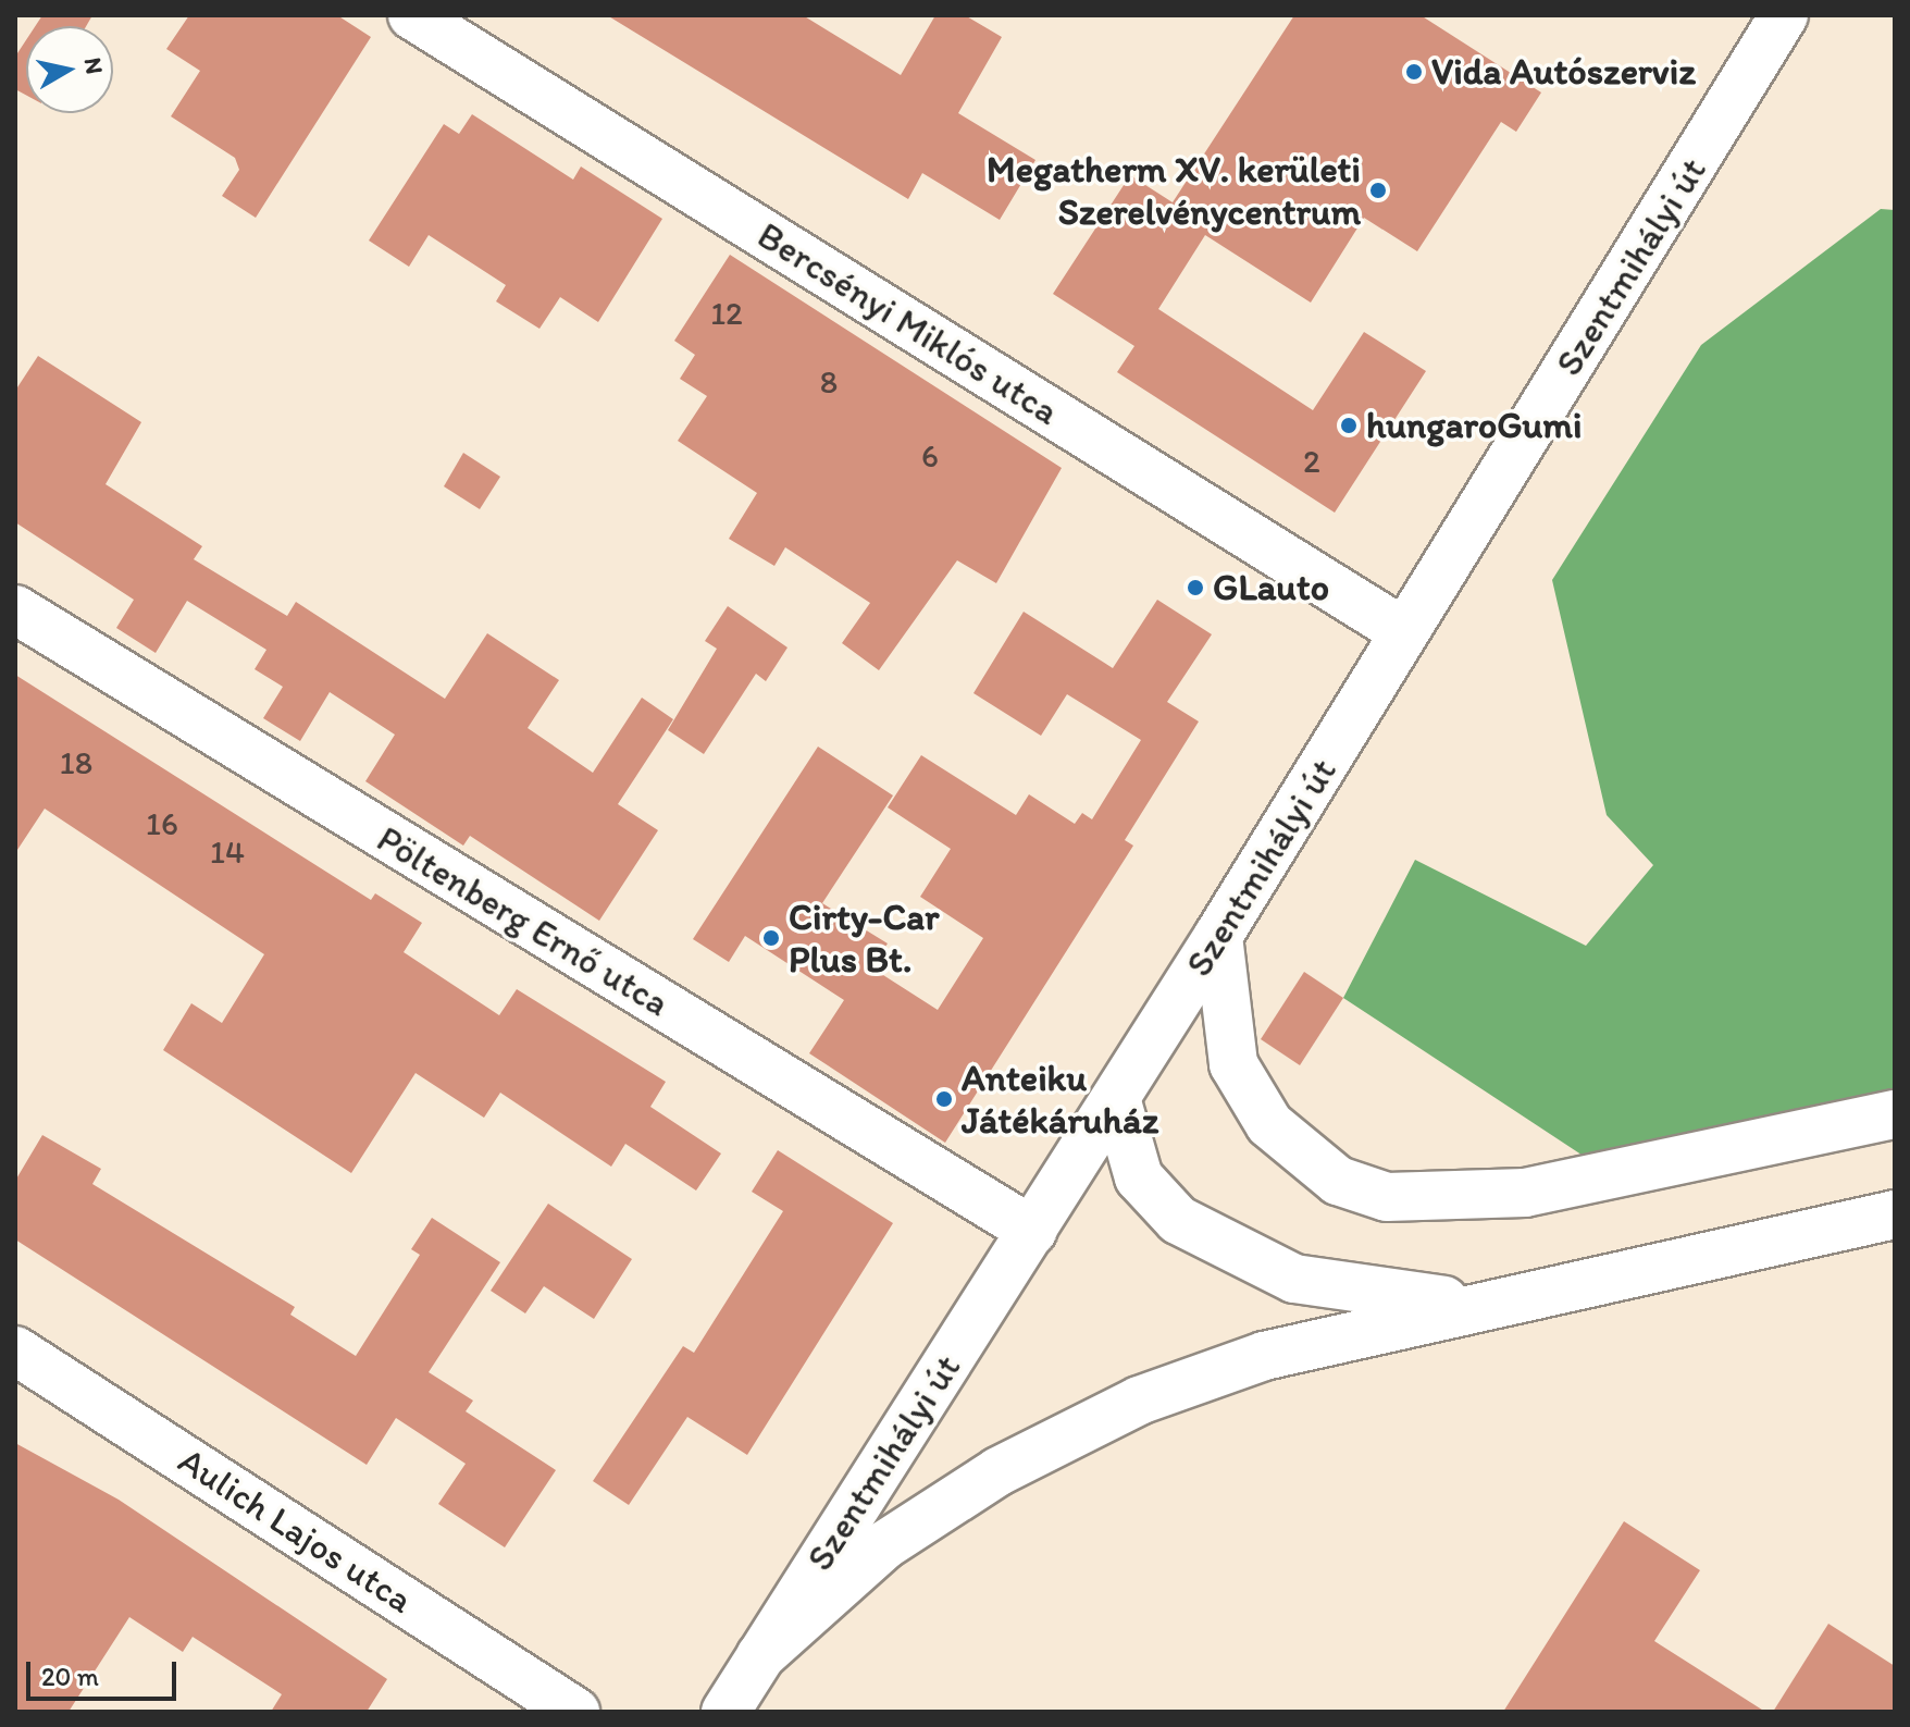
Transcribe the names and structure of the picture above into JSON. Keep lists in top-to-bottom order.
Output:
{
  "streets": {
    "main road": [
      "Szentmihályi út",
      "Bercsényi Miklós utca",
      "Pöltenberg Ernő utca",
      "Aulich Lajos utca"
    ]
  },
  "crossings": [
    ["Szentmihályi út", "Bercsényi Miklós utca"],
    ["Szentmihályi út", "Pöltenberg Ernő utca"]
  ],
  "places": [
    "Vida Autószerviz",
    "Megatherm XV. kerületi Szerelvénycentrum",
    "hungaroGumi",
    "GLauto",
    "Cirty-Car Plus Bt.",
    "Anteiku Játékáruház"
  ],
  "house_numbers": [
    "12",
    "8",
    "6",
    "2",
    "18",
    "16",
    "14"
  ],
  "scale_bar": "20 m",
  "north": "right"
}
